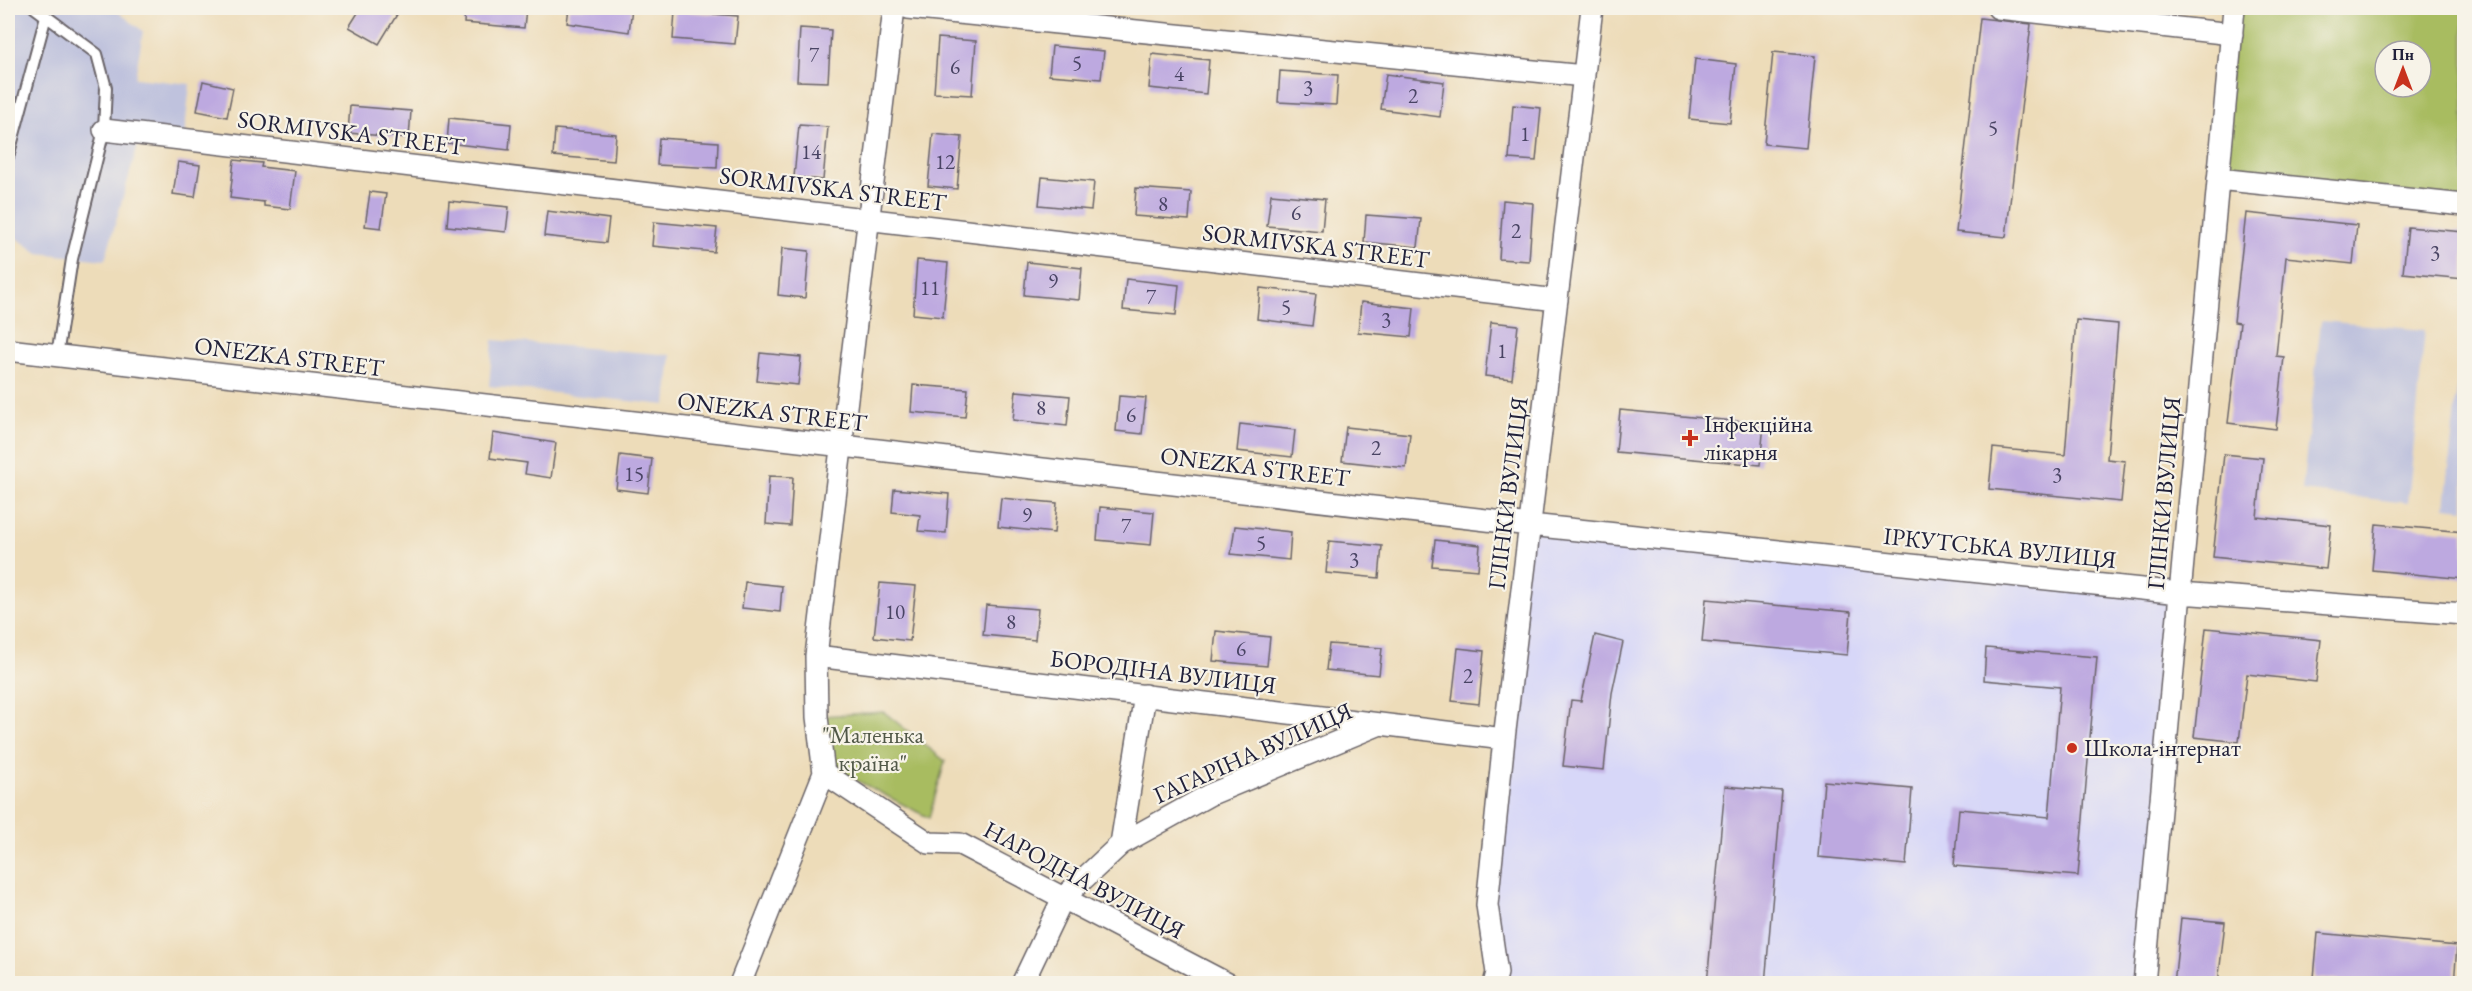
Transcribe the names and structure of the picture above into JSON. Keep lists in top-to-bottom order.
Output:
{
  "streets": {
    "street": [
      "SORMIVSKA STREET",
      "ONEZKA STREET",
      "ГЛІНКИ ВУЛИЦЯ",
      "ІРКУТСЬКА ВУЛИЦЯ",
      "БОРОДІНА ВУЛИЦЯ",
      "ГАГАРІНА ВУЛИЦЯ",
      "НАРОДНА ВУЛИЦЯ"
    ]
  },
  "crossings": [
    ["SORMIVSKA STREET", "ГЛІНКИ ВУЛИЦЯ"],
    ["ONEZKA STREET", "ГЛІНКИ ВУЛИЦЯ"],
    ["ONEZKA STREET", "ІРКУТСЬКА ВУЛИЦЯ"],
    ["ГЛІНКИ ВУЛИЦЯ", "ІРКУТСЬКА ВУЛИЦЯ"],
    ["ГЛІНКИ ВУЛИЦЯ", "БОРОДІНА ВУЛИЦЯ"],
    ["БОРОДІНА ВУЛИЦЯ", "ГАГАРІНА ВУЛИЦЯ"],
    ["ГАГАРІНА ВУЛИЦЯ", "НАРОДНА ВУЛИЦЯ"]
  ],
  "parks": ["\"Маленька країна\""],
  "places": {
    "health": ["Інфекційна лікарня"],
    "other": ["Школа-інтернат"]
  },
  "house_numbers": [
    "7",
    "5",
    "6",
    "4",
    "3",
    "2",
    "5",
    "1",
    "14",
    "12",
    "8",
    "6",
    "2",
    "3",
    "9",
    "11",
    "7",
    "5",
    "3",
    "1",
    "8",
    "6",
    "2",
    "15",
    "3",
    "9",
    "7",
    "5",
    "3",
    "10",
    "8",
    "6",
    "2"
  ],
  "north": "top"
}
